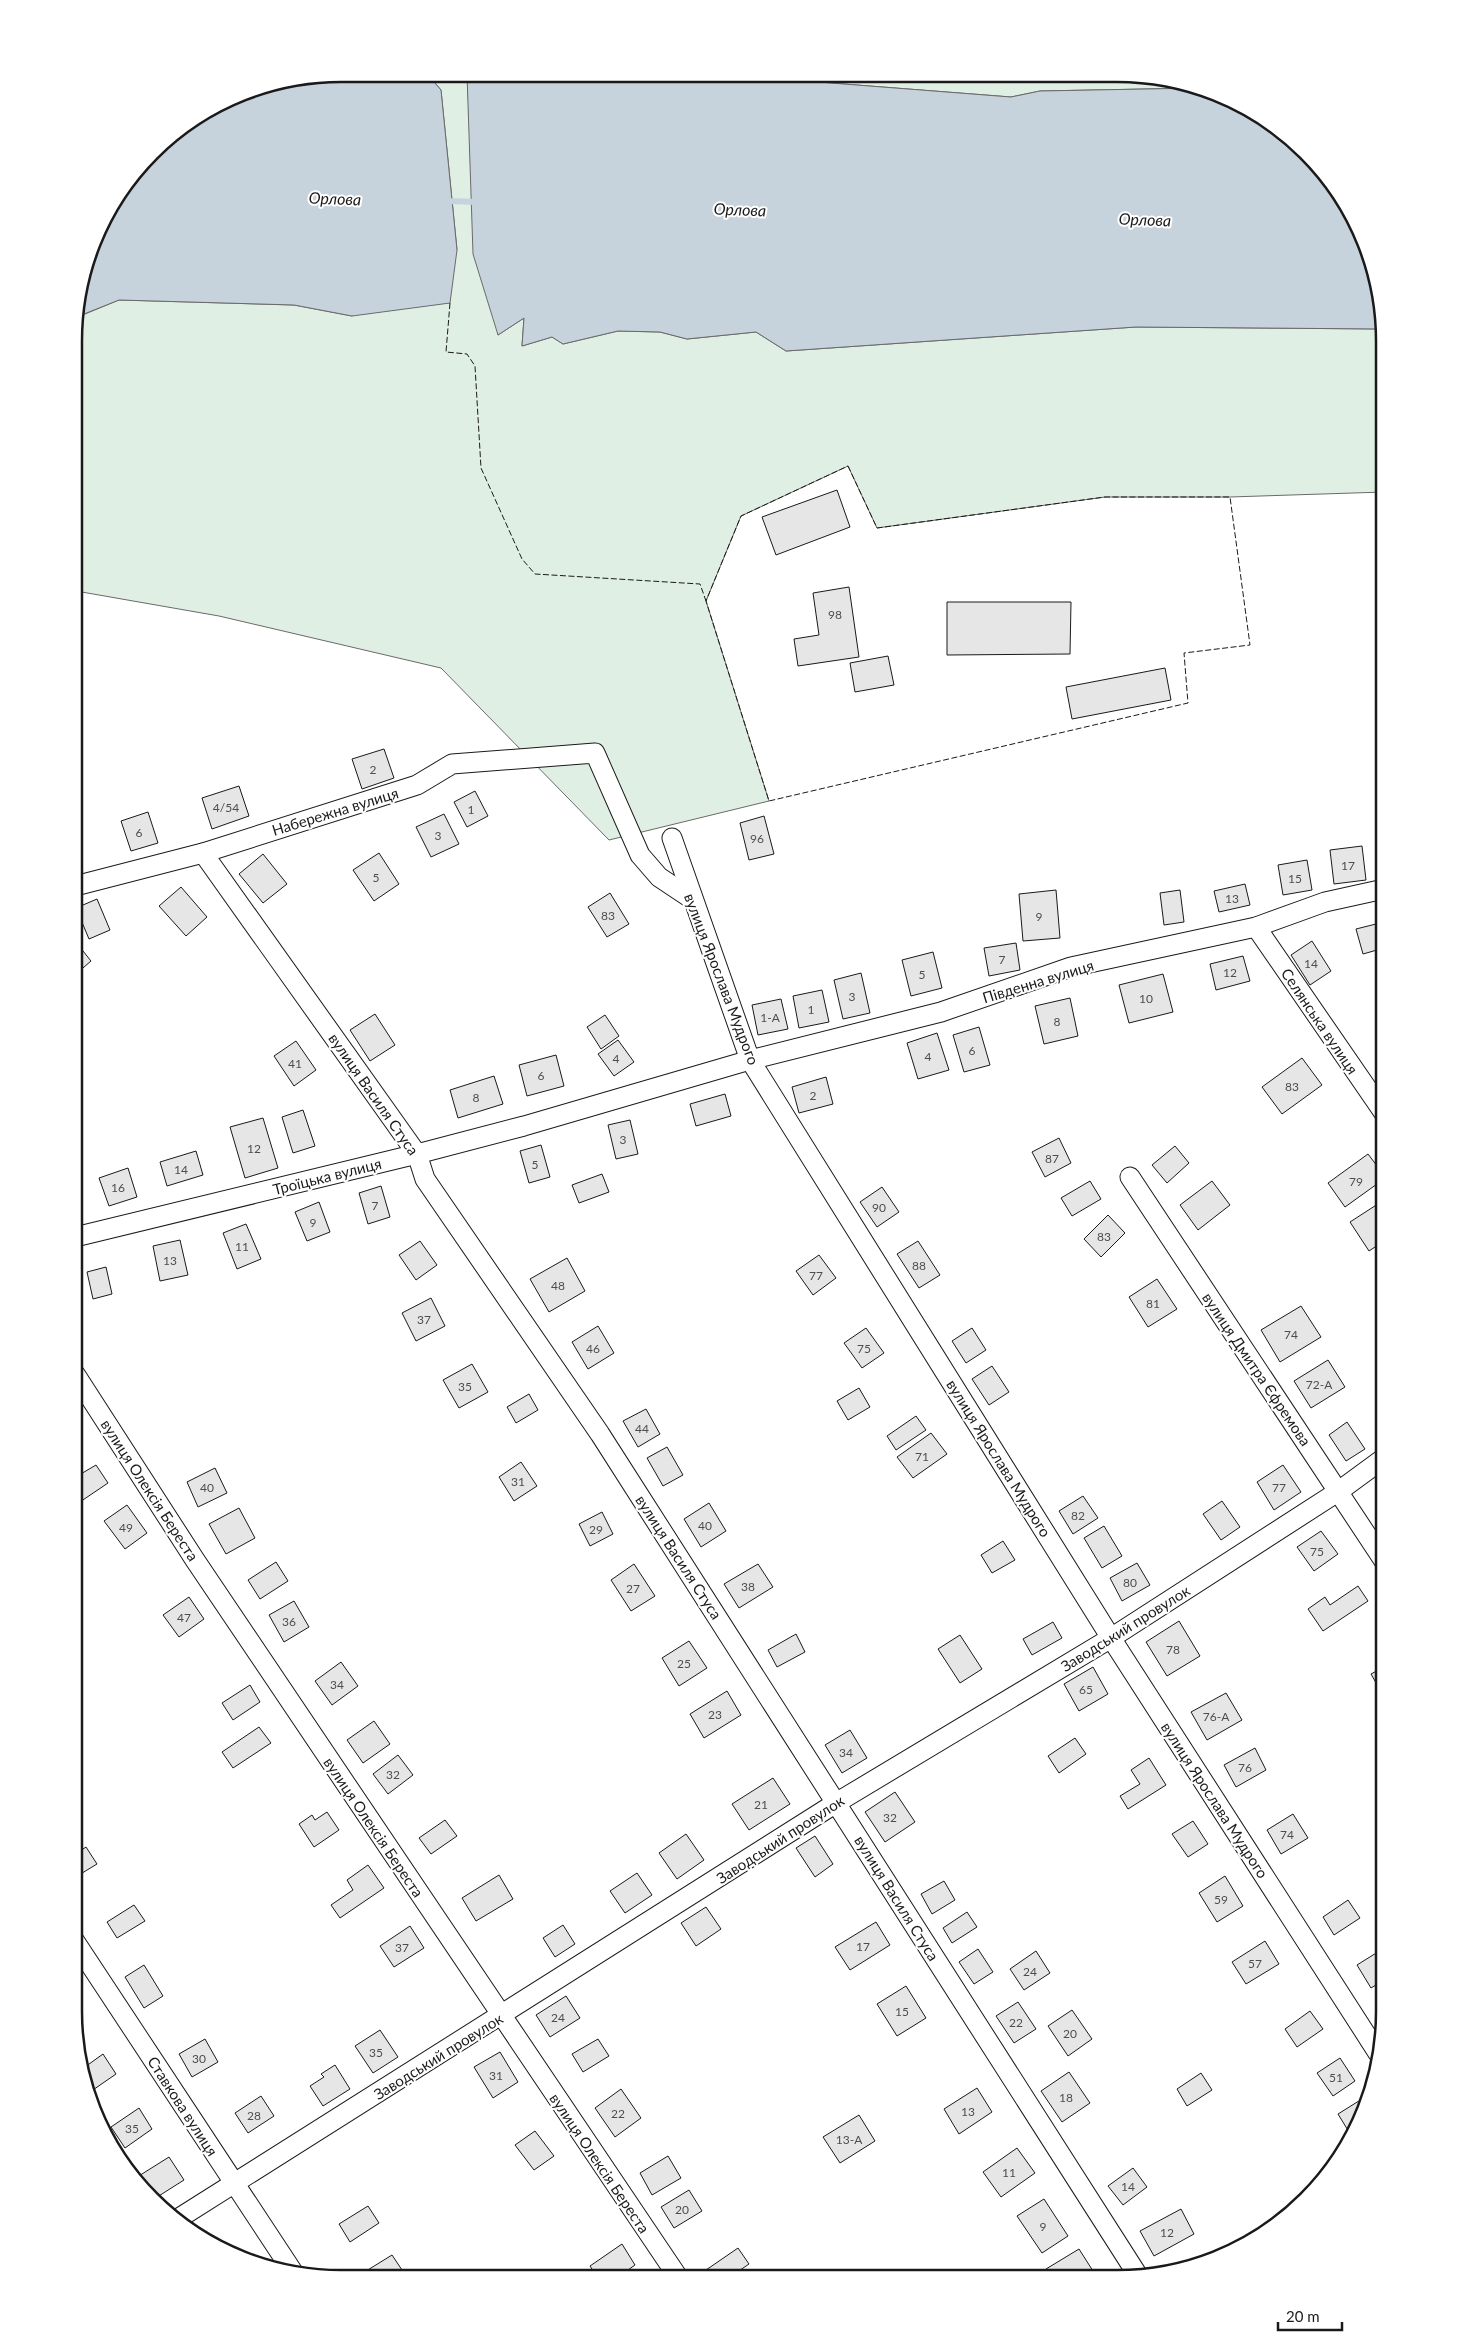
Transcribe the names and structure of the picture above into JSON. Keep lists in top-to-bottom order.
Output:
{
  "streets": {
    "street": [
      "Набережна вулиця",
      "вулиця Ярослава Мудрого",
      "Південна вулиця",
      "Селянська вулиця",
      "вулиця Василя Стуса",
      "Троїцька вулиця",
      "вулиця Дмитра Єфремова",
      "вулиця Олексія Береста",
      "Заводський провулок",
      "Ставкова вулиця"
    ]
  },
  "crossings": [
    ["Набережна вулиця", "вулиця Ярослава Мудрого"],
    ["Набережна вулиця", "вулиця Василя Стуса"],
    ["вулиця Ярослава Мудрого", "Південна вулиця"],
    ["вулиця Ярослава Мудрого", "Троїцька вулиця"],
    ["вулиця Ярослава Мудрого", "Заводський провулок"],
    ["Південна вулиця", "Селянська вулиця"],
    ["Південна вулиця", "Троїцька вулиця"],
    ["вулиця Василя Стуса", "Троїцька вулиця"],
    ["вулиця Василя Стуса", "Заводський провулок"],
    ["вулиця Дмитра Єфремова", "Заводський провулок"],
    ["вулиця Олексія Береста", "Заводський провулок"],
    ["Заводський провулок", "Ставкова вулиця"]
  ],
  "water": ["Орлова"],
  "house_numbers": [
    "98",
    "2",
    "4/54",
    "1",
    "6",
    "3",
    "96",
    "17",
    "5",
    "15",
    "13",
    "83",
    "9",
    "7",
    "14",
    "12",
    "5",
    "3",
    "10",
    "1",
    "1-А",
    "8",
    "6",
    "4",
    "4",
    "41",
    "6",
    "83",
    "2",
    "8",
    "3",
    "12",
    "87",
    "5",
    "14",
    "79",
    "16",
    "7",
    "90",
    "9",
    "83",
    "11",
    "13",
    "88",
    "77",
    "48",
    "81",
    "37",
    "74",
    "46",
    "75",
    "72-А",
    "35",
    "44",
    "71",
    "31",
    "40",
    "77",
    "82",
    "40",
    "49",
    "29",
    "75",
    "80",
    "38",
    "27",
    "47",
    "36",
    "78",
    "25",
    "34",
    "65",
    "23",
    "76-А",
    "34",
    "76",
    "32",
    "21",
    "32",
    "74",
    "59",
    "17",
    "37",
    "57",
    "24",
    "15",
    "24",
    "22",
    "20",
    "35",
    "30",
    "31",
    "51",
    "18",
    "13",
    "22",
    "28",
    "35",
    "13-А",
    "11",
    "14",
    "20",
    "9",
    "12"
  ],
  "scale_bar": "20 m"
}
